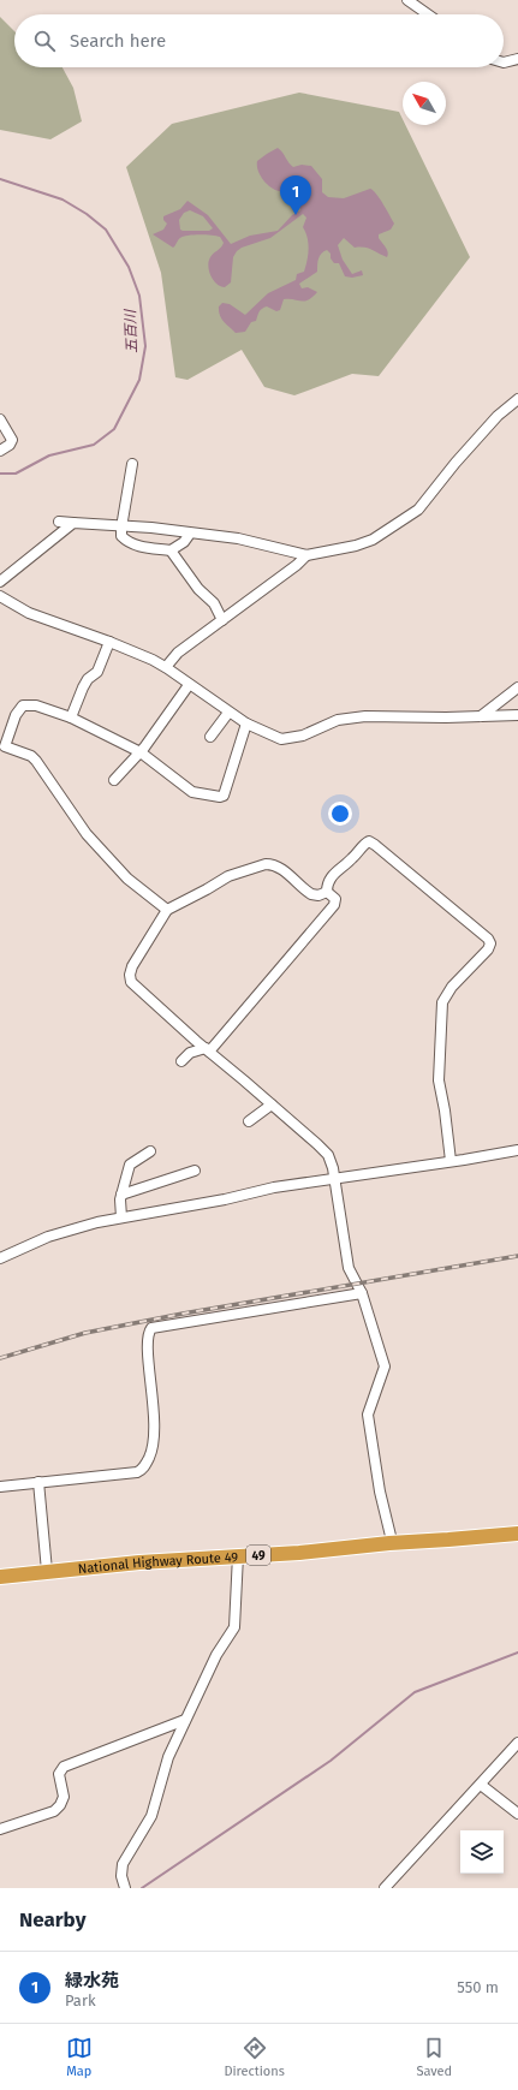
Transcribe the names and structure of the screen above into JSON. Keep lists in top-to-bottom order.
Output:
{
  "streets": {
    "highway": ["49", "National Highway Route 49"]
  },
  "water": ["五百川"],
  "north": "top left",
  "page": {
    "search": "Search here",
    "pins": "1",
    "heading": "Nearby",
    "list": [
      {
        "mark": "1",
        "name": "緑水苑",
        "note": "Park",
        "value": "550 m"
      }
    ],
    "nav": ["Map", "Directions", "Saved"]
  }
}
